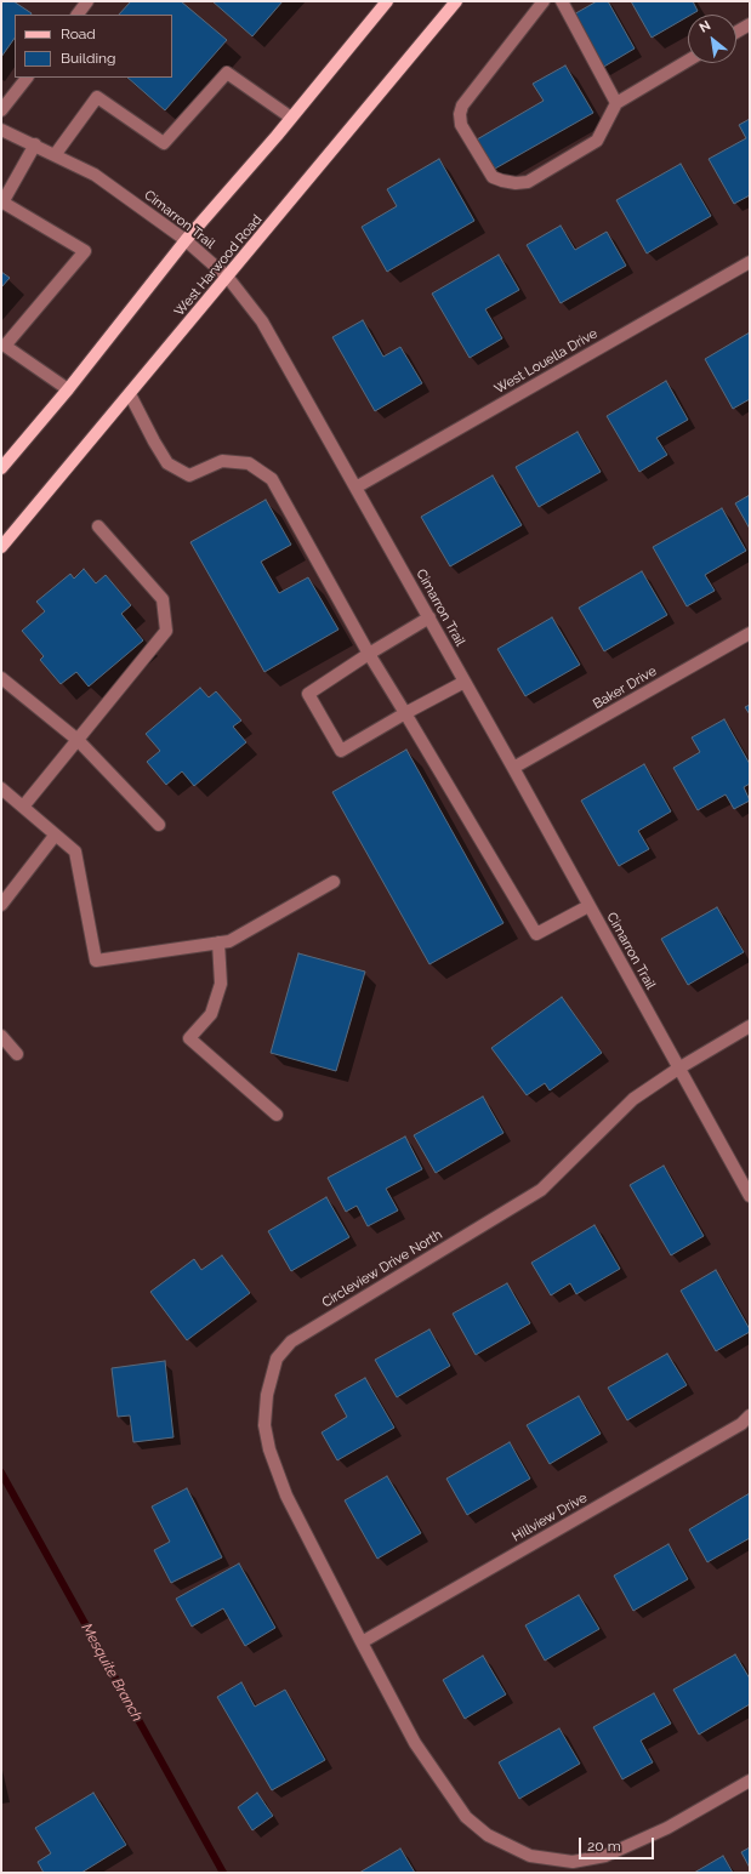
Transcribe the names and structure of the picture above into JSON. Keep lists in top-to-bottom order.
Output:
{
  "streets": {
    "main road": ["West Harwood Road"],
    "street": [
      "Cimarron Trail",
      "West Louella Drive",
      "Baker Drive",
      "Circleview Drive North",
      "Hillview Drive"
    ]
  },
  "crossings": [
    ["Cimarron Trail", "West Harwood Road"],
    ["Cimarron Trail", "West Louella Drive"],
    ["Cimarron Trail", "Baker Drive"],
    ["Cimarron Trail", "Circleview Drive North"],
    ["Circleview Drive North", "Hillview Drive"]
  ],
  "water": ["Mesquite Branch"],
  "legend": ["Road", "Building"],
  "scale_bar": "20 m",
  "north": "top left"
}
